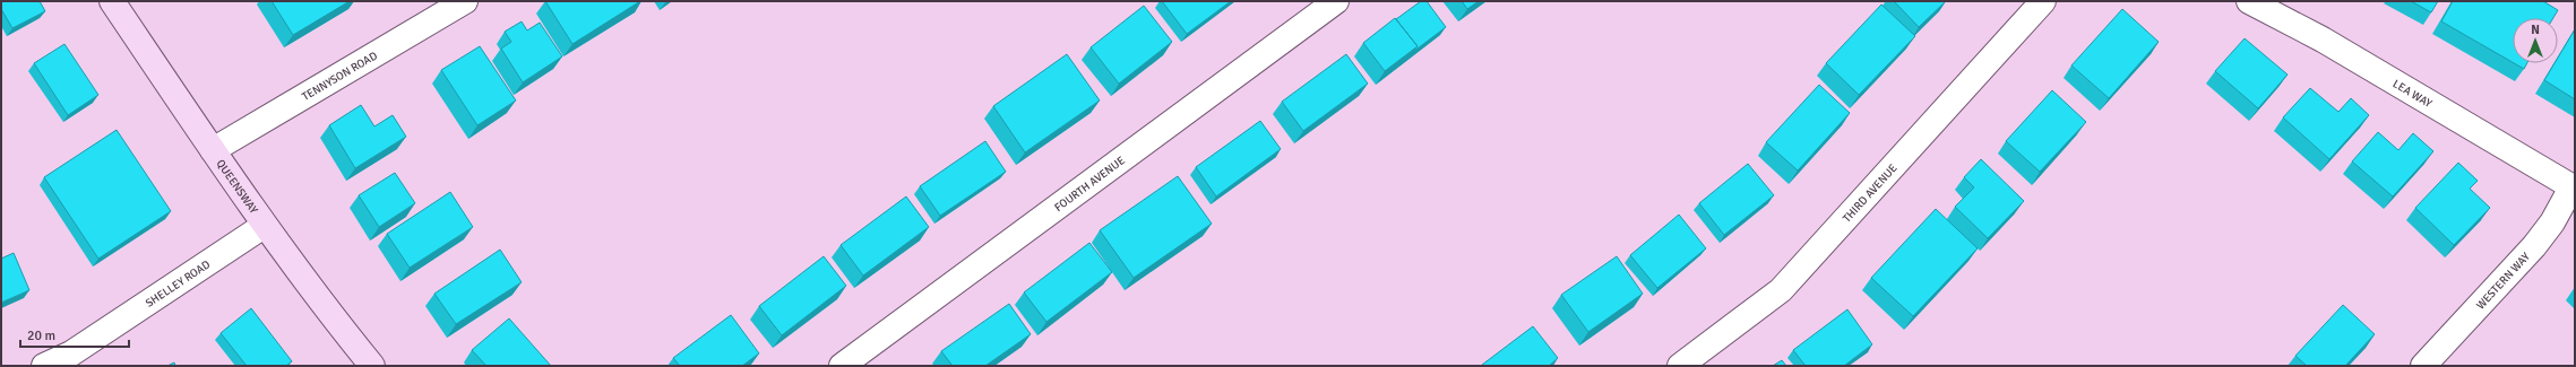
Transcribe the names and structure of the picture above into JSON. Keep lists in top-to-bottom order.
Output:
{
  "streets": {
    "street": [
      "TENNYSON ROAD",
      "LEA WAY",
      "FOURTH AVENUE",
      "QUEENSWAY",
      "THIRD AVENUE",
      "WESTERN WAY",
      "SHELLEY ROAD"
    ]
  },
  "crossings": [
    ["TENNYSON ROAD", "QUEENSWAY"],
    ["LEA WAY", "WESTERN WAY"],
    ["QUEENSWAY", "SHELLEY ROAD"]
  ],
  "scale_bar": "20 m",
  "north": "top"
}
